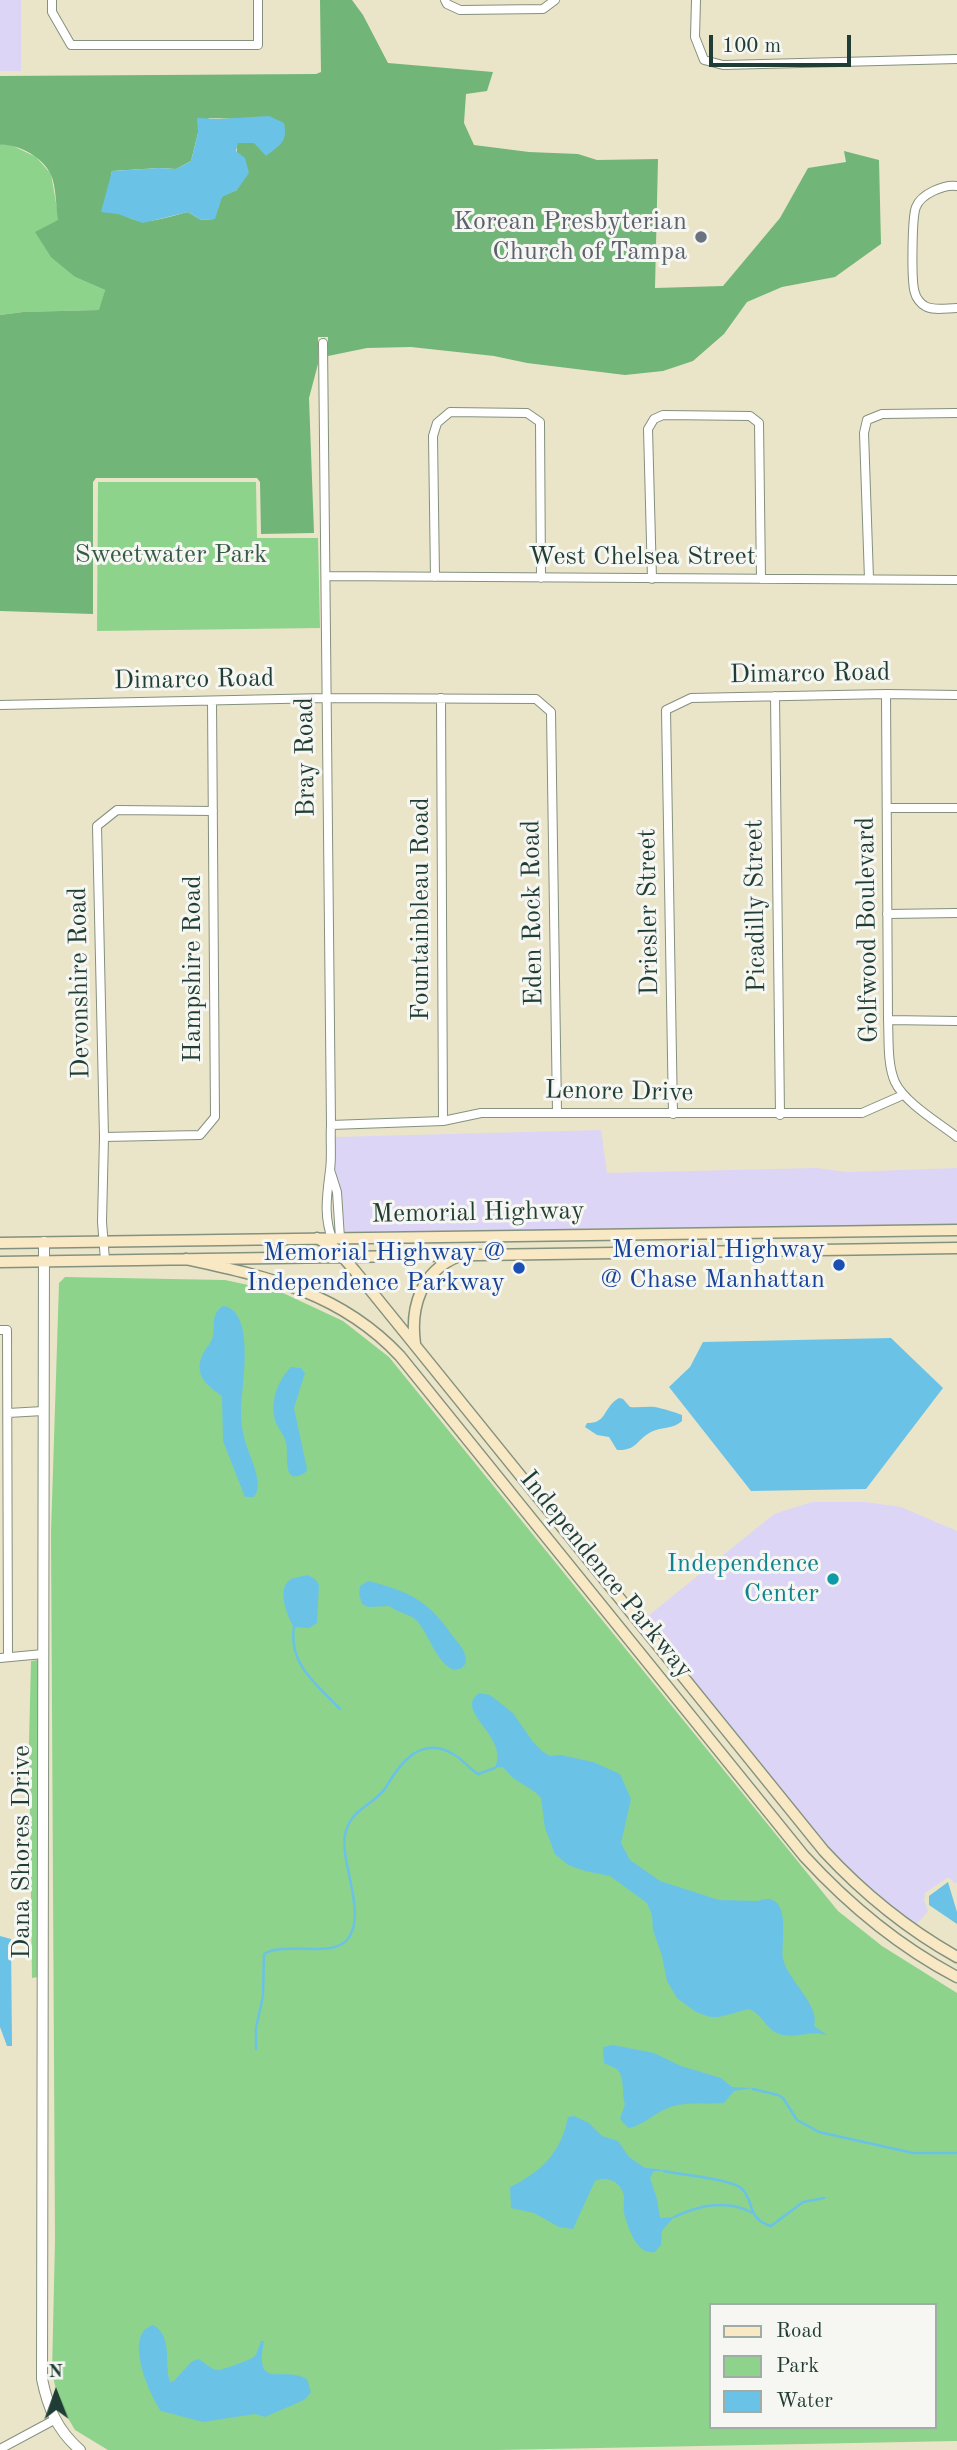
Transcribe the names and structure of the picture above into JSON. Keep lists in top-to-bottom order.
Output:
{
  "streets": {
    "main road": ["Memorial Highway", "Independence Parkway"],
    "street": [
      "West Chelsea Street",
      "Dimarco Road",
      "Bray Road",
      "Picadilly Street",
      "Fountainbleau Road",
      "Driesler Street",
      "Eden Rock Road",
      "Golfwood Boulevard",
      "Hampshire Road",
      "Devonshire Road",
      "Lenore Drive",
      "Dana Shores Drive"
    ]
  },
  "crossings": [
    ["West Chelsea Street", "Bray Road"],
    ["Dimarco Road", "Bray Road"],
    ["Dimarco Road", "Picadilly Street"],
    ["Dimarco Road", "Fountainbleau Road"],
    ["Dimarco Road", "Driesler Street"],
    ["Dimarco Road", "Eden Rock Road"],
    ["Dimarco Road", "Golfwood Boulevard"],
    ["Dimarco Road", "Hampshire Road"],
    ["Bray Road", "Lenore Drive"],
    ["Bray Road", "Memorial Highway"],
    ["Bray Road", "Independence Parkway"],
    ["Picadilly Street", "Lenore Drive"],
    ["Fountainbleau Road", "Lenore Drive"],
    ["Driesler Street", "Lenore Drive"],
    ["Eden Rock Road", "Lenore Drive"],
    ["Golfwood Boulevard", "Lenore Drive"],
    ["Hampshire Road", "Devonshire Road"],
    ["Devonshire Road", "Memorial Highway"],
    ["Devonshire Road", "Independence Parkway"],
    ["Memorial Highway", "Independence Parkway"],
    ["Memorial Highway", "Dana Shores Drive"]
  ],
  "parks": ["Sweetwater Park"],
  "places": [
    "Korean Presbyterian Church of Tampa",
    "Memorial Highway @ Chase Manhattan",
    "Memorial Highway @ Independence Parkway",
    "Independence Center"
  ],
  "legend": ["Road", "Park", "Water"],
  "scale_bar": "100 m",
  "north": "top"
}
